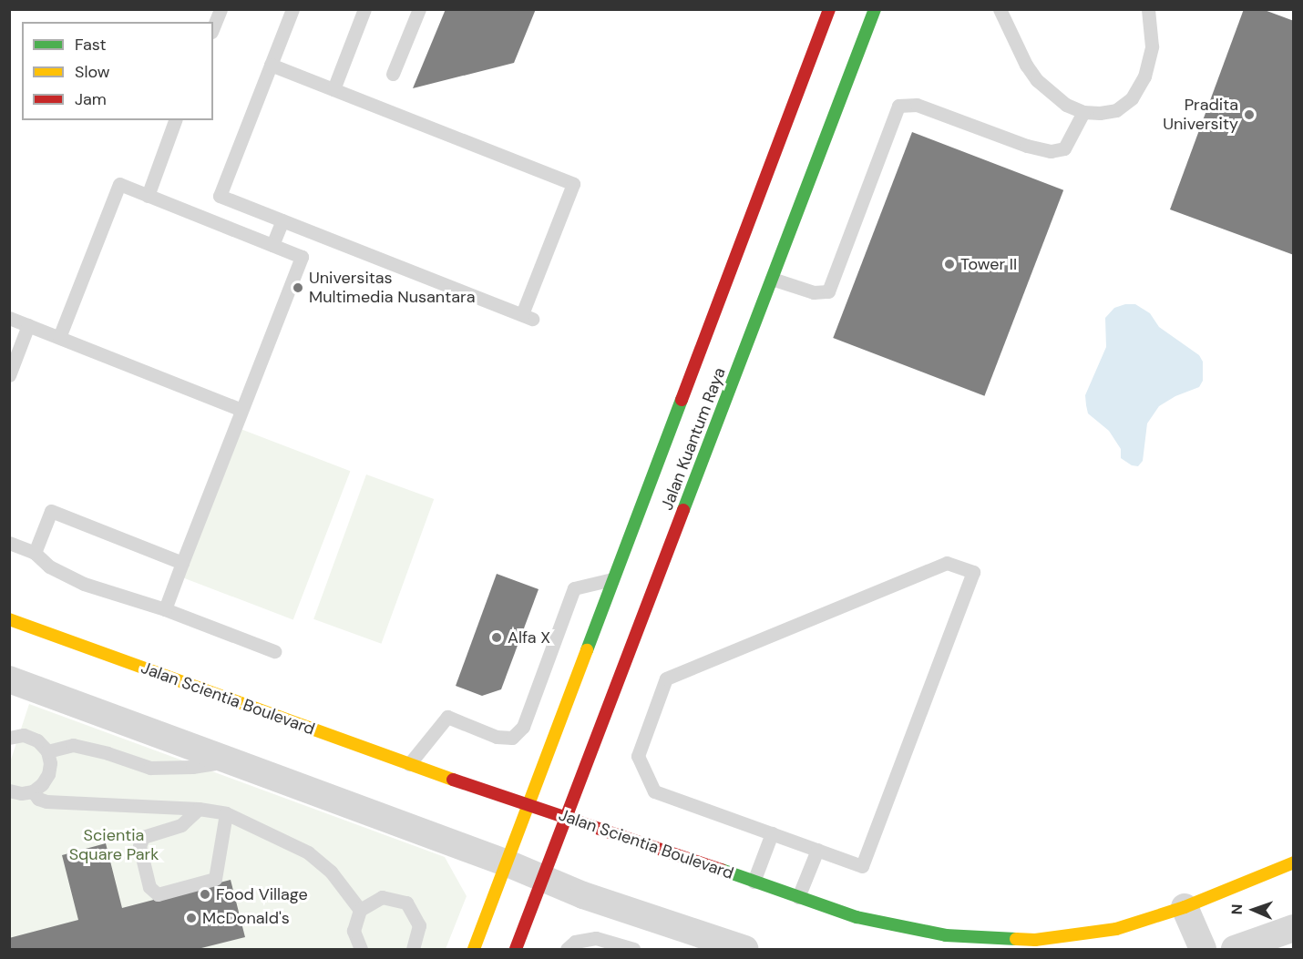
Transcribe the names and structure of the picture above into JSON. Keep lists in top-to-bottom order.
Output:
{
  "streets": {
    "street": ["Jalan Kuantum Raya", "Jalan Scientia Boulevard"]
  },
  "crossings": [
    ["Jalan Kuantum Raya", "Jalan Scientia Boulevard"]
  ],
  "parks": ["Scientia Square Park"],
  "places": [
    "Pradita University",
    "Tower II",
    "Universitas Multimedia Nusantara",
    "Alfa X",
    "Food Village",
    "McDonald's"
  ],
  "legend": ["Fast", "Slow", "Jam"],
  "north": "left"
}
